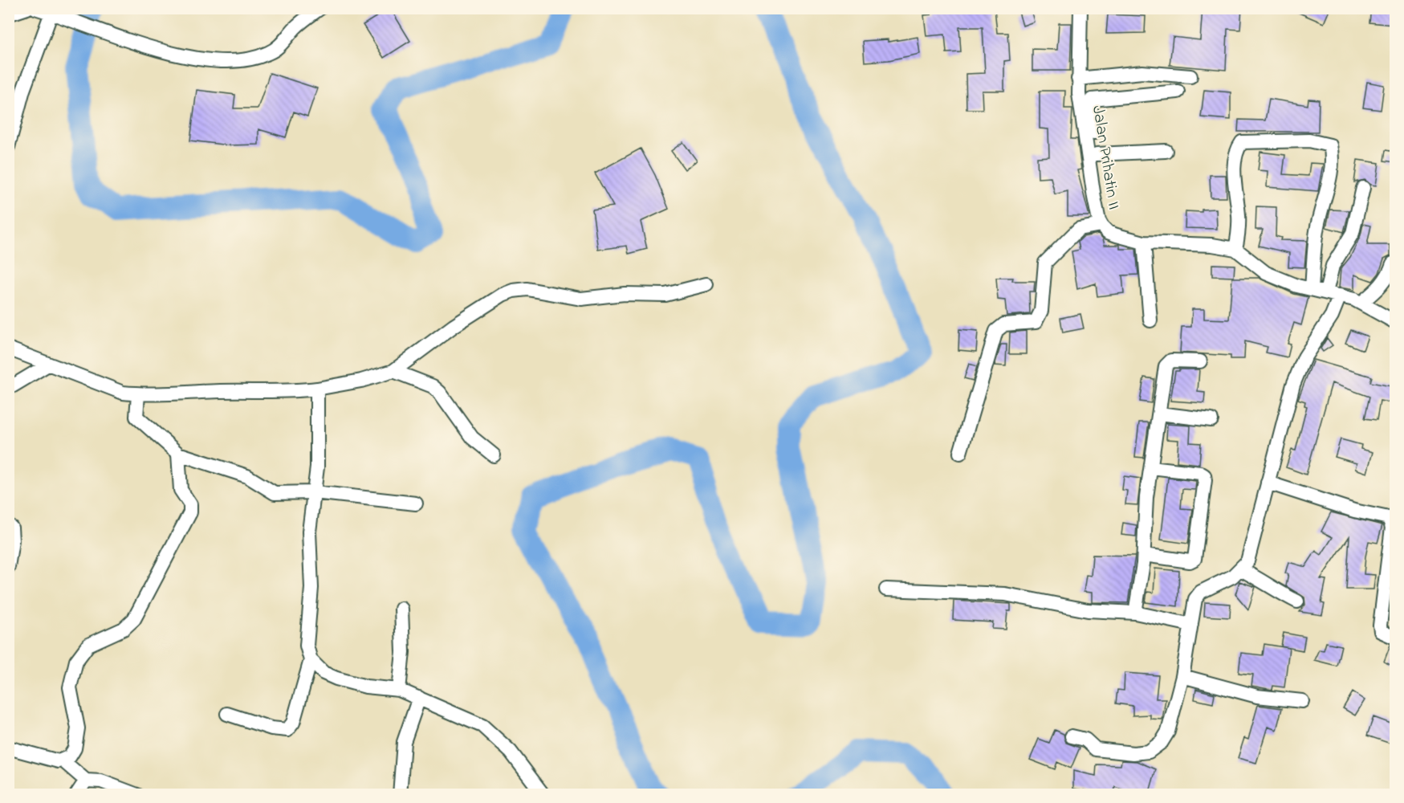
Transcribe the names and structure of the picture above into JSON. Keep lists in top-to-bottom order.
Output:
{
  "streets": {
    "street": ["Jalan Prihatin II"]
  }
}
